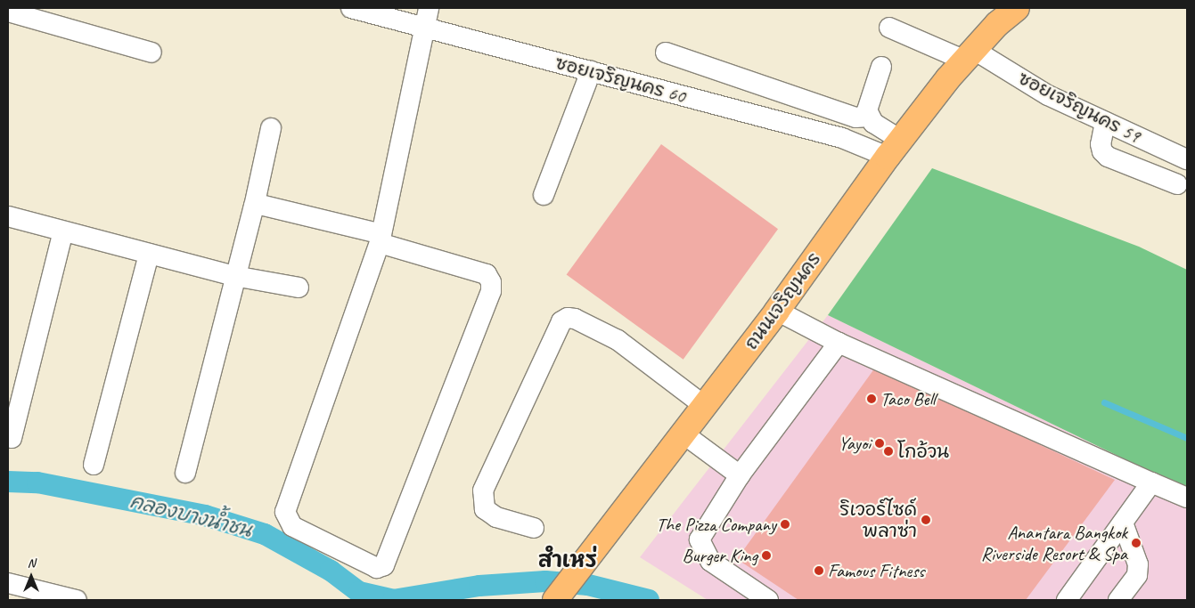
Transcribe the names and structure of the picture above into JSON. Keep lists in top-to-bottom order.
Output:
{
  "streets": {
    "main road": ["ถนนเจริญนคร"],
    "street": ["ซอยเจริญนคร 60", "ซอยเจริญนคร 59"]
  },
  "crossings": [
    ["ซอยเจริญนคร 60", "ถนนเจริญนคร"],
    ["ซอยเจริญนคร 59", "ถนนเจริญนคร"]
  ],
  "districts": ["สำเหร่"],
  "water": ["คลองบางน้ำชน"],
  "places": [
    "Taco Bell",
    "Yayoi",
    "โกอ้วน",
    "ริเวอร์ไซด์ พลาซ่า",
    "The Pizza Company",
    "Anantara Bangkok Riverside Resort & Spa",
    "Burger King",
    "Famous Fitness"
  ],
  "north": "top"
}
